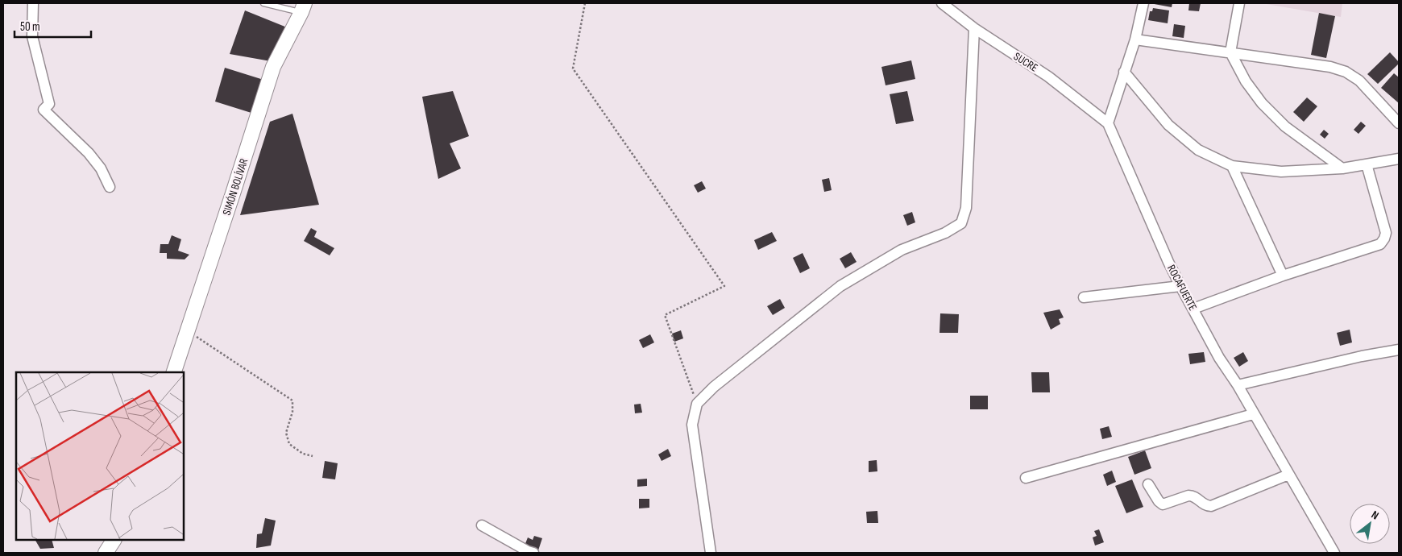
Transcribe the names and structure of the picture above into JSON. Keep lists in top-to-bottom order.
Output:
{
  "streets": {
    "street": ["SUCRE", "SIMÓN BOLÍVAR", "ROCAFUERTE"]
  },
  "crossings": [
    ["SUCRE", "ROCAFUERTE"]
  ],
  "scale_bar": "50 m",
  "north": "top right"
}
